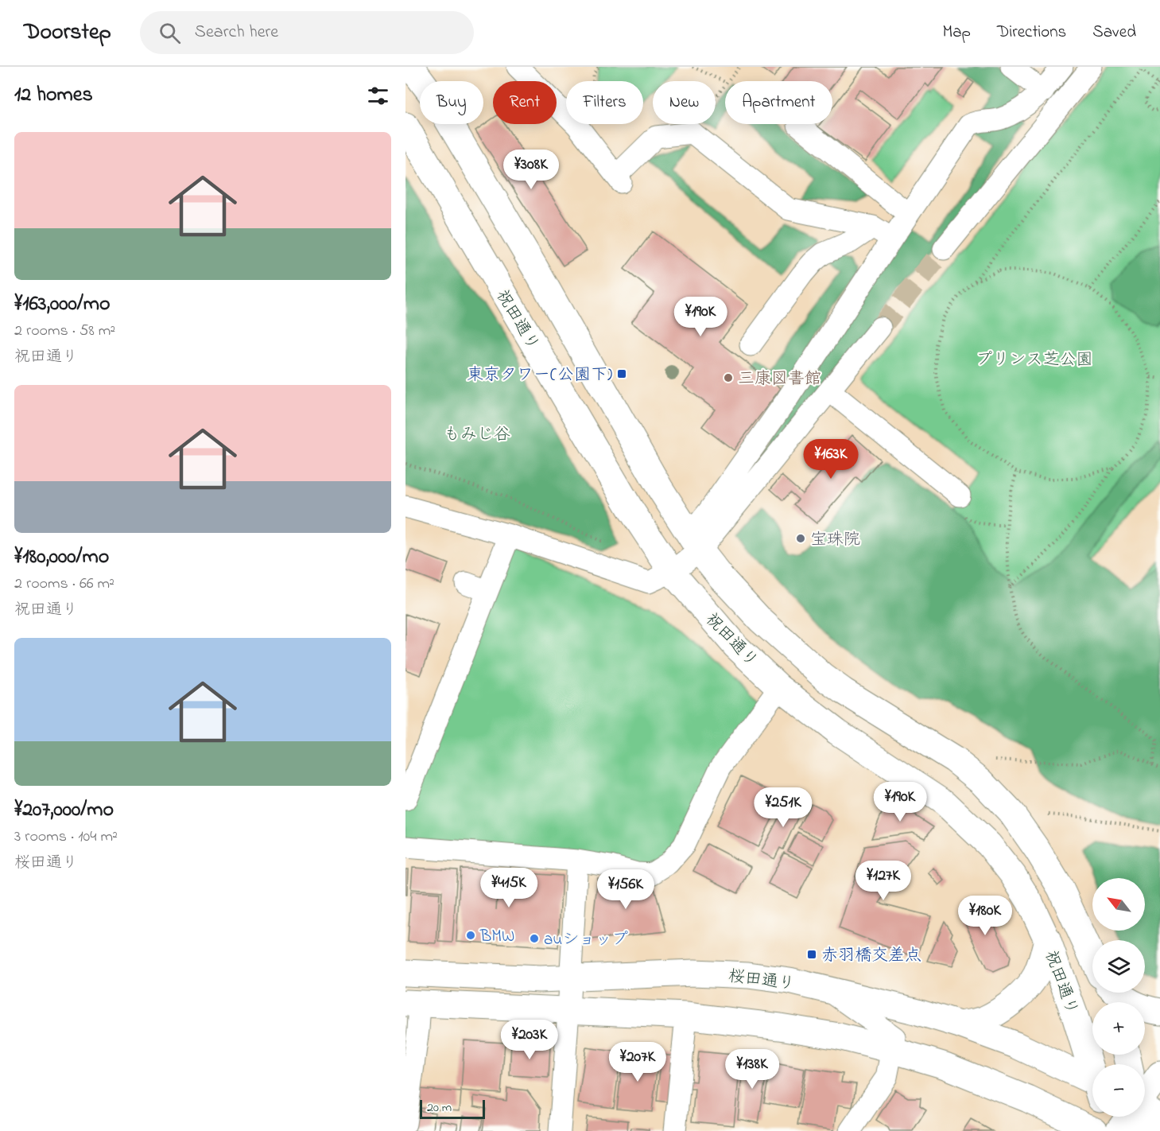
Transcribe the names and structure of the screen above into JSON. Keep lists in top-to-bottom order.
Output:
{
  "streets": {
    "main road": ["祝田通り", "桜田通り"]
  },
  "parks": ["プリンス芝公園", "もみじ谷"],
  "places": {
    "transit": ["東京タワー(公園下)", "赤羽橋交差点"],
    "other": [
      "三康図書館",
      "宝珠院",
      "BMW",
      "auショップ"
    ]
  },
  "scale_bar": "20 m",
  "north": "top left",
  "page": {
    "header": "Doorstep",
    "search": "Search here",
    "nav": ["Map", "Directions", "Saved"],
    "heading": "12 homes",
    "chip": [
      "Buy",
      "Rent",
      "Filters",
      "New",
      "Apartment"
    ],
    "list": [
      {
        "name": "¥163,000/mo",
        "note": "2 rooms · 58 m² · 祝田通り"
      },
      {
        "name": "¥180,000/mo",
        "note": "2 rooms · 66 m² · 祝田通り"
      },
      {
        "name": "¥207,000/mo",
        "note": "3 rooms · 104 m² · 桜田通り"
      }
    ],
    "price": [
      "¥308K",
      "¥190K",
      "¥163K",
      "¥190K",
      "¥251K",
      "¥127K",
      "¥415K",
      "¥156K",
      "¥180K",
      "¥203K",
      "¥207K",
      "¥138K"
    ],
    "map_buttons": ["+", "−"],
    "scale": "20 m"
  }
}
